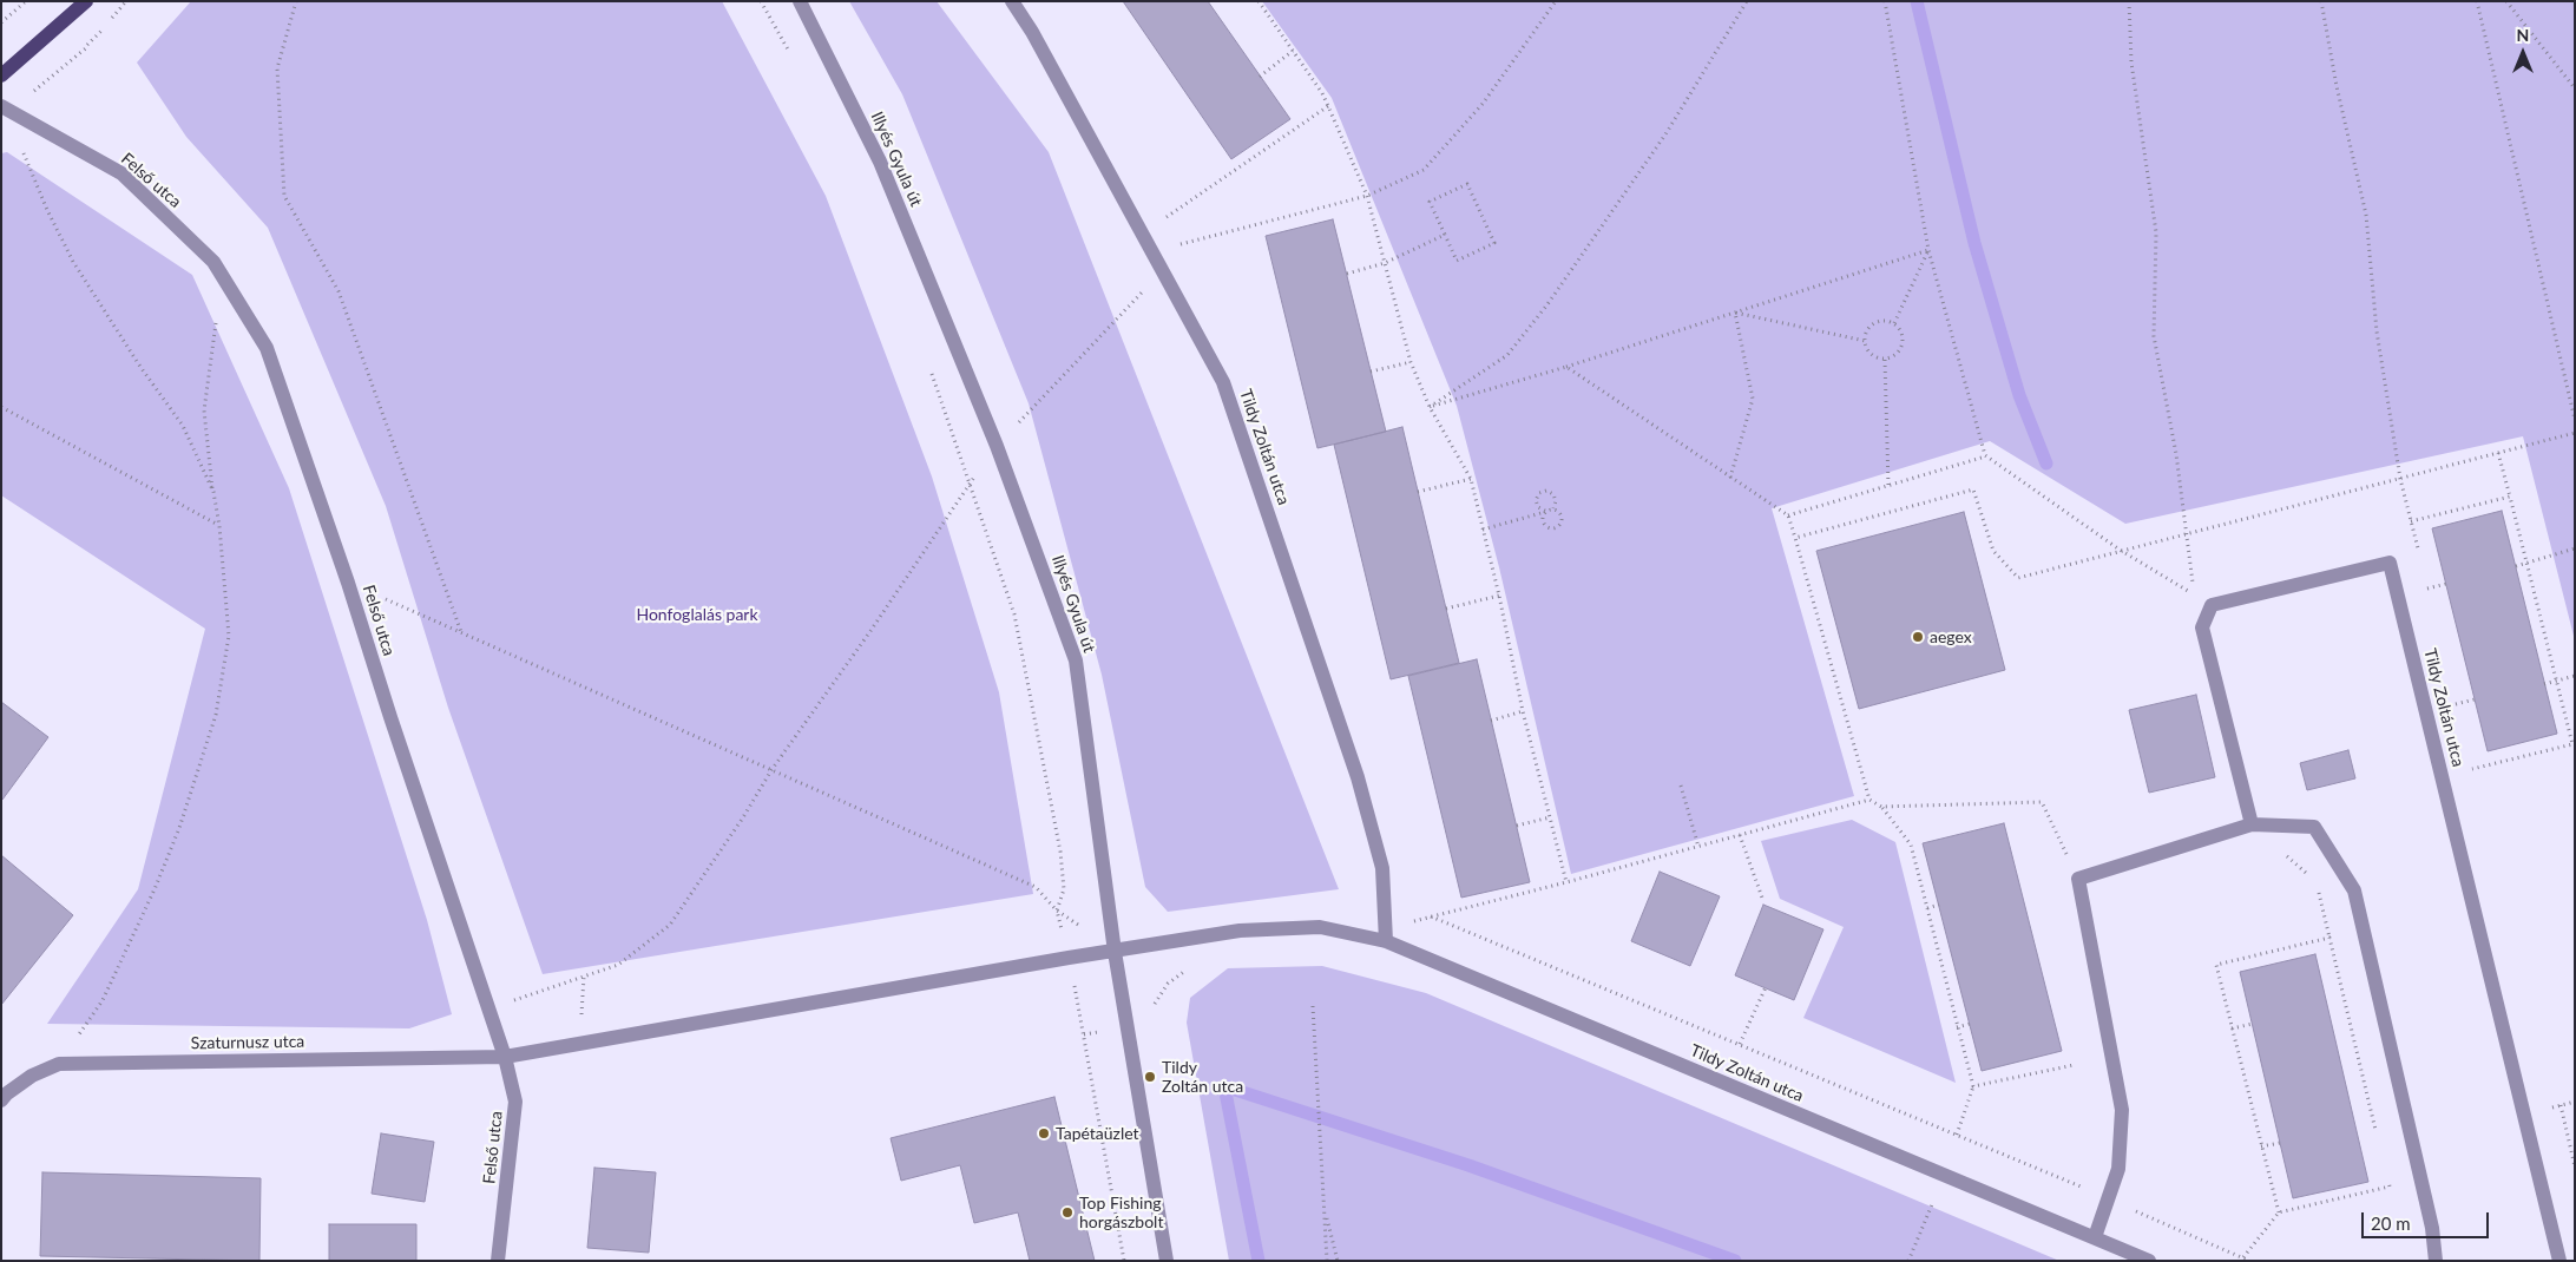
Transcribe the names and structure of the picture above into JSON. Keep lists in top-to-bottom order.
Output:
{
  "streets": {
    "street": [
      "Illyés Gyula út",
      "Felső utca",
      "Tildy Zoltán utca",
      "Szaturnusz utca"
    ]
  },
  "crossings": [
    ["Illyés Gyula út", "Tildy Zoltán utca"],
    ["Felső utca", "Szaturnusz utca"],
    ["Tildy Zoltán utca", "Szaturnusz utca"]
  ],
  "parks": ["Honfoglalás park"],
  "places": [
    "aegex",
    "Tildy Zoltán utca",
    "Tapétaüzlet",
    "Top Fishing horgászbolt"
  ],
  "scale_bar": "20 m",
  "north": "top"
}
